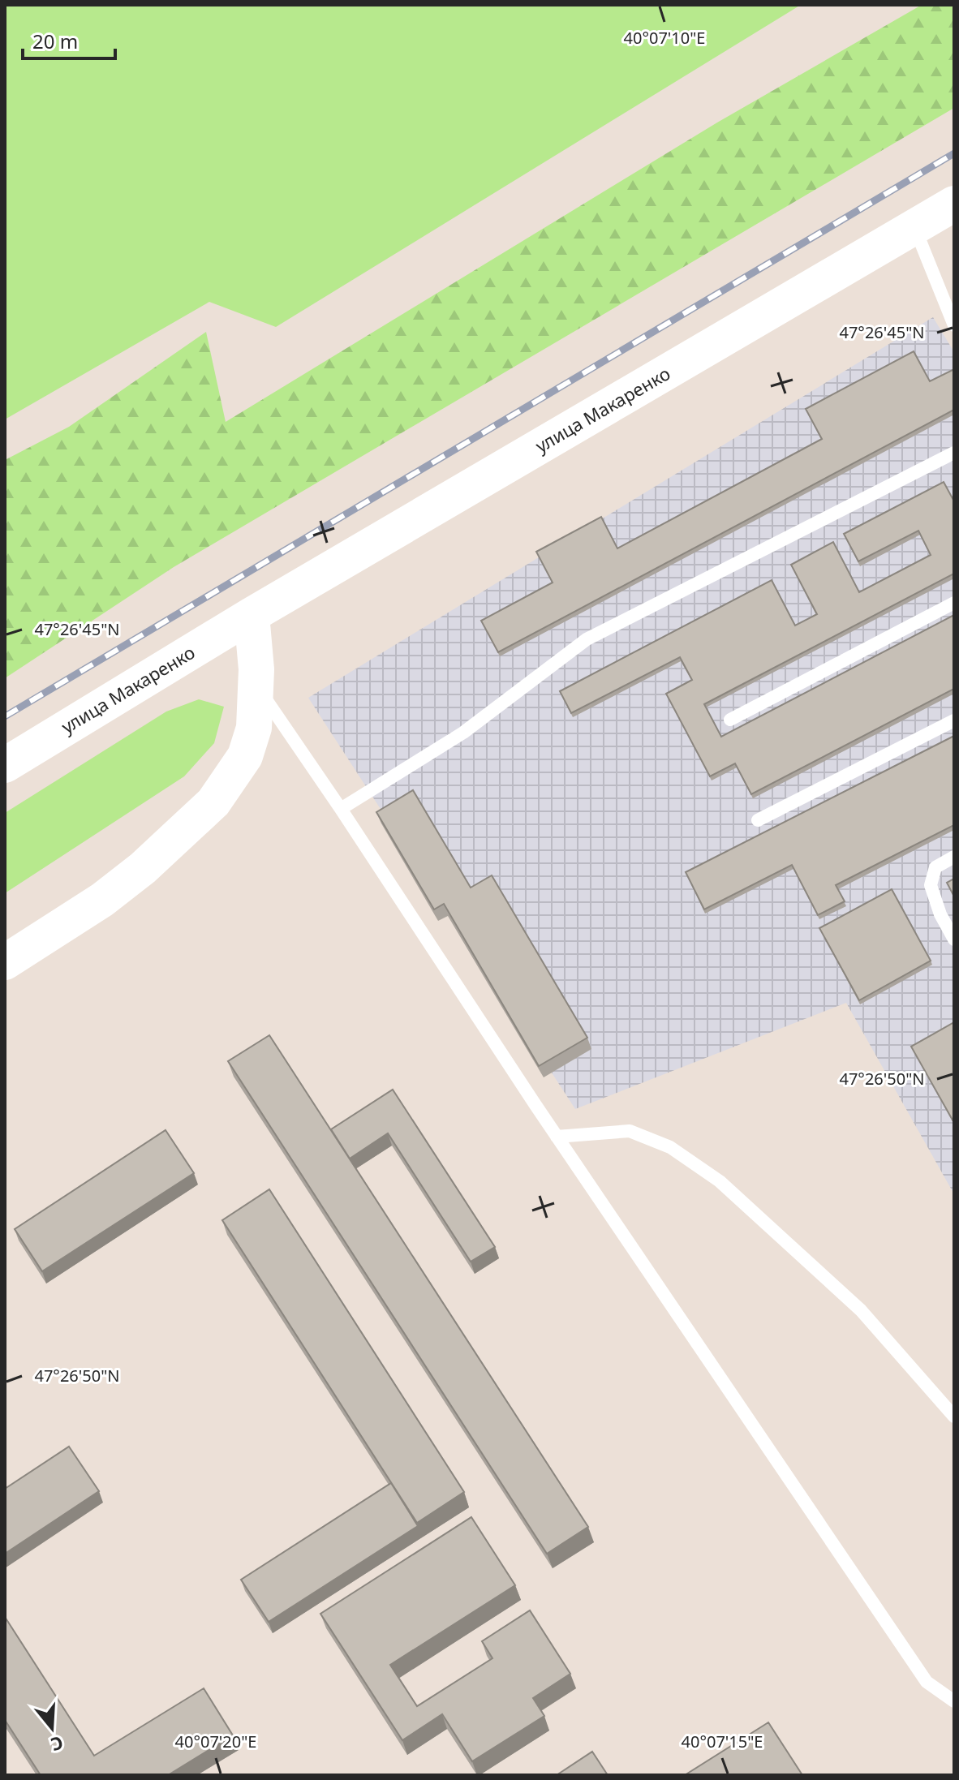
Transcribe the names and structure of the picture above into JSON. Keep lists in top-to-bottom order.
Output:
{
  "streets": {
    "main road": ["улица Макаренко"]
  },
  "scale_bar": "20 m",
  "north": "bottom",
  "coordinates": [
    "40°07'10\"E",
    "47°26'45\"N",
    "47°26'50\"N",
    "40°07'20\"E",
    "40°07'15\"E"
  ]
}
